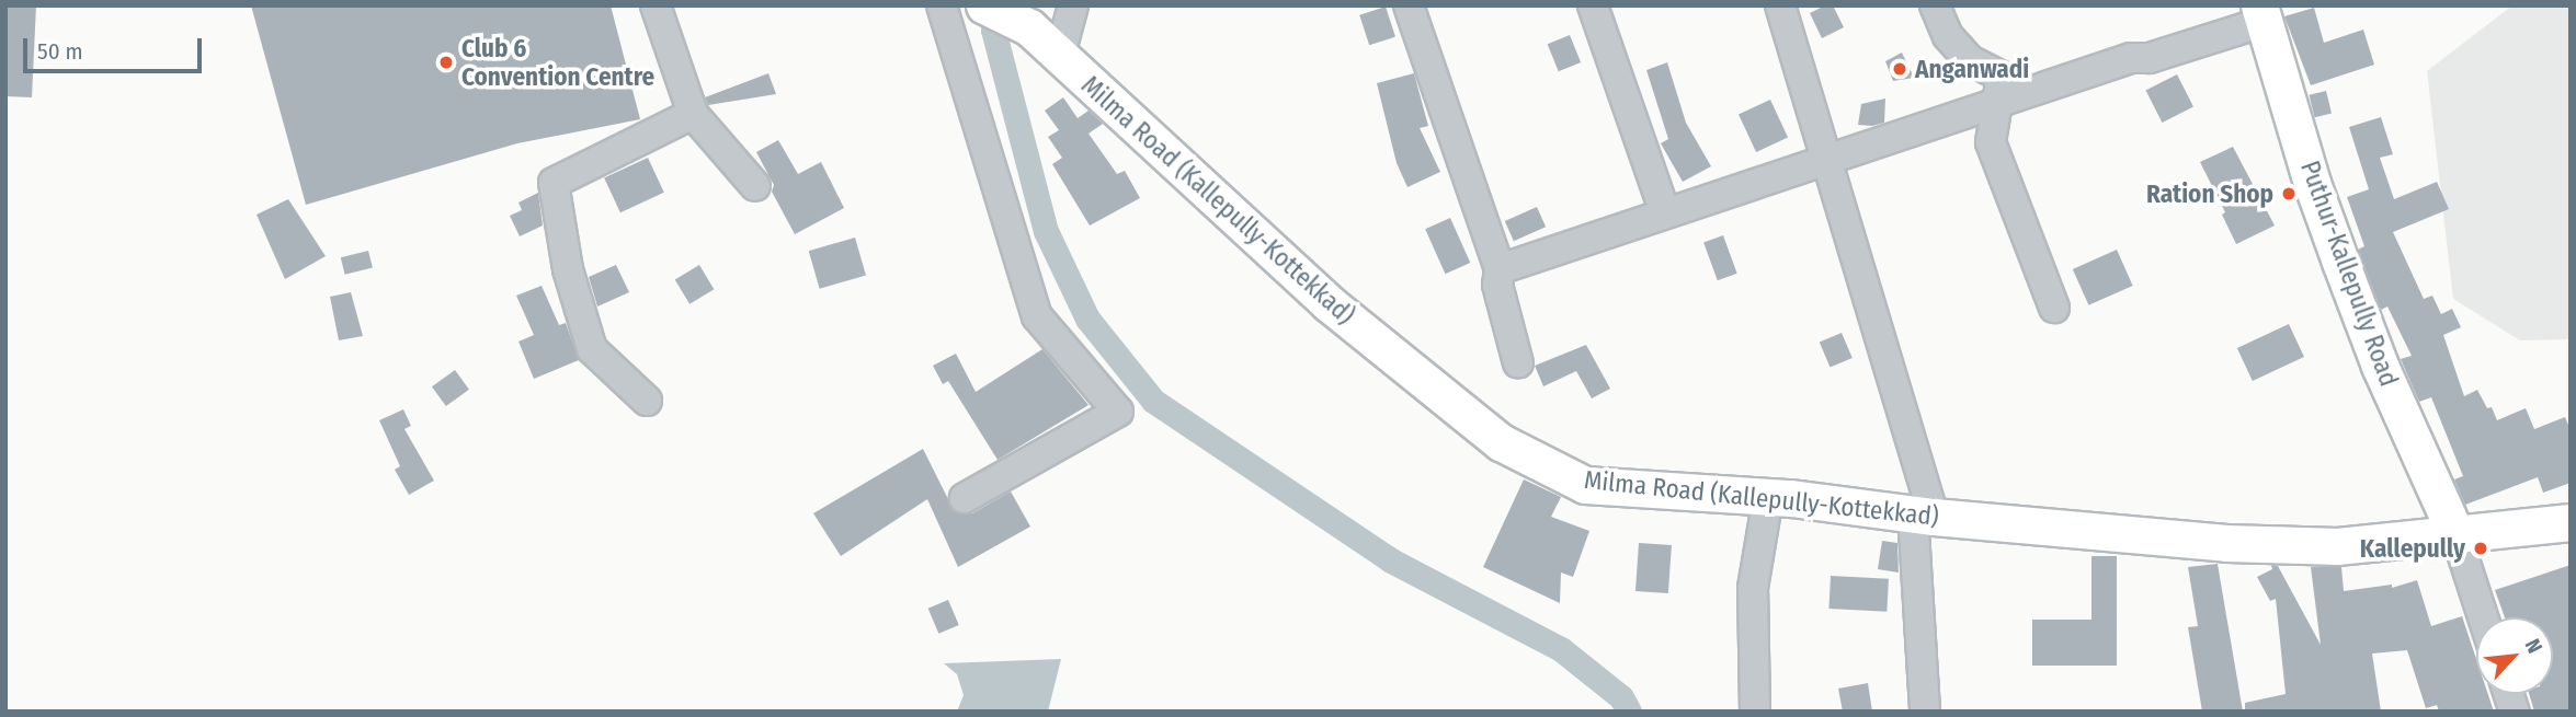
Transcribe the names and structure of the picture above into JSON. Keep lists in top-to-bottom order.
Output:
{
  "streets": {
    "main road": ["Milma Road (Kallepully-Kottekkad)", "Puthur-Kallepully Road"]
  },
  "crossings": [
    ["Milma Road (Kallepully-Kottekkad)", "Puthur-Kallepully Road"]
  ],
  "places": [
    "Club 6 Convention Centre",
    "Anganwadi",
    "Ration Shop",
    "Kallepully"
  ],
  "scale_bar": "50 m",
  "north": "top right"
}
